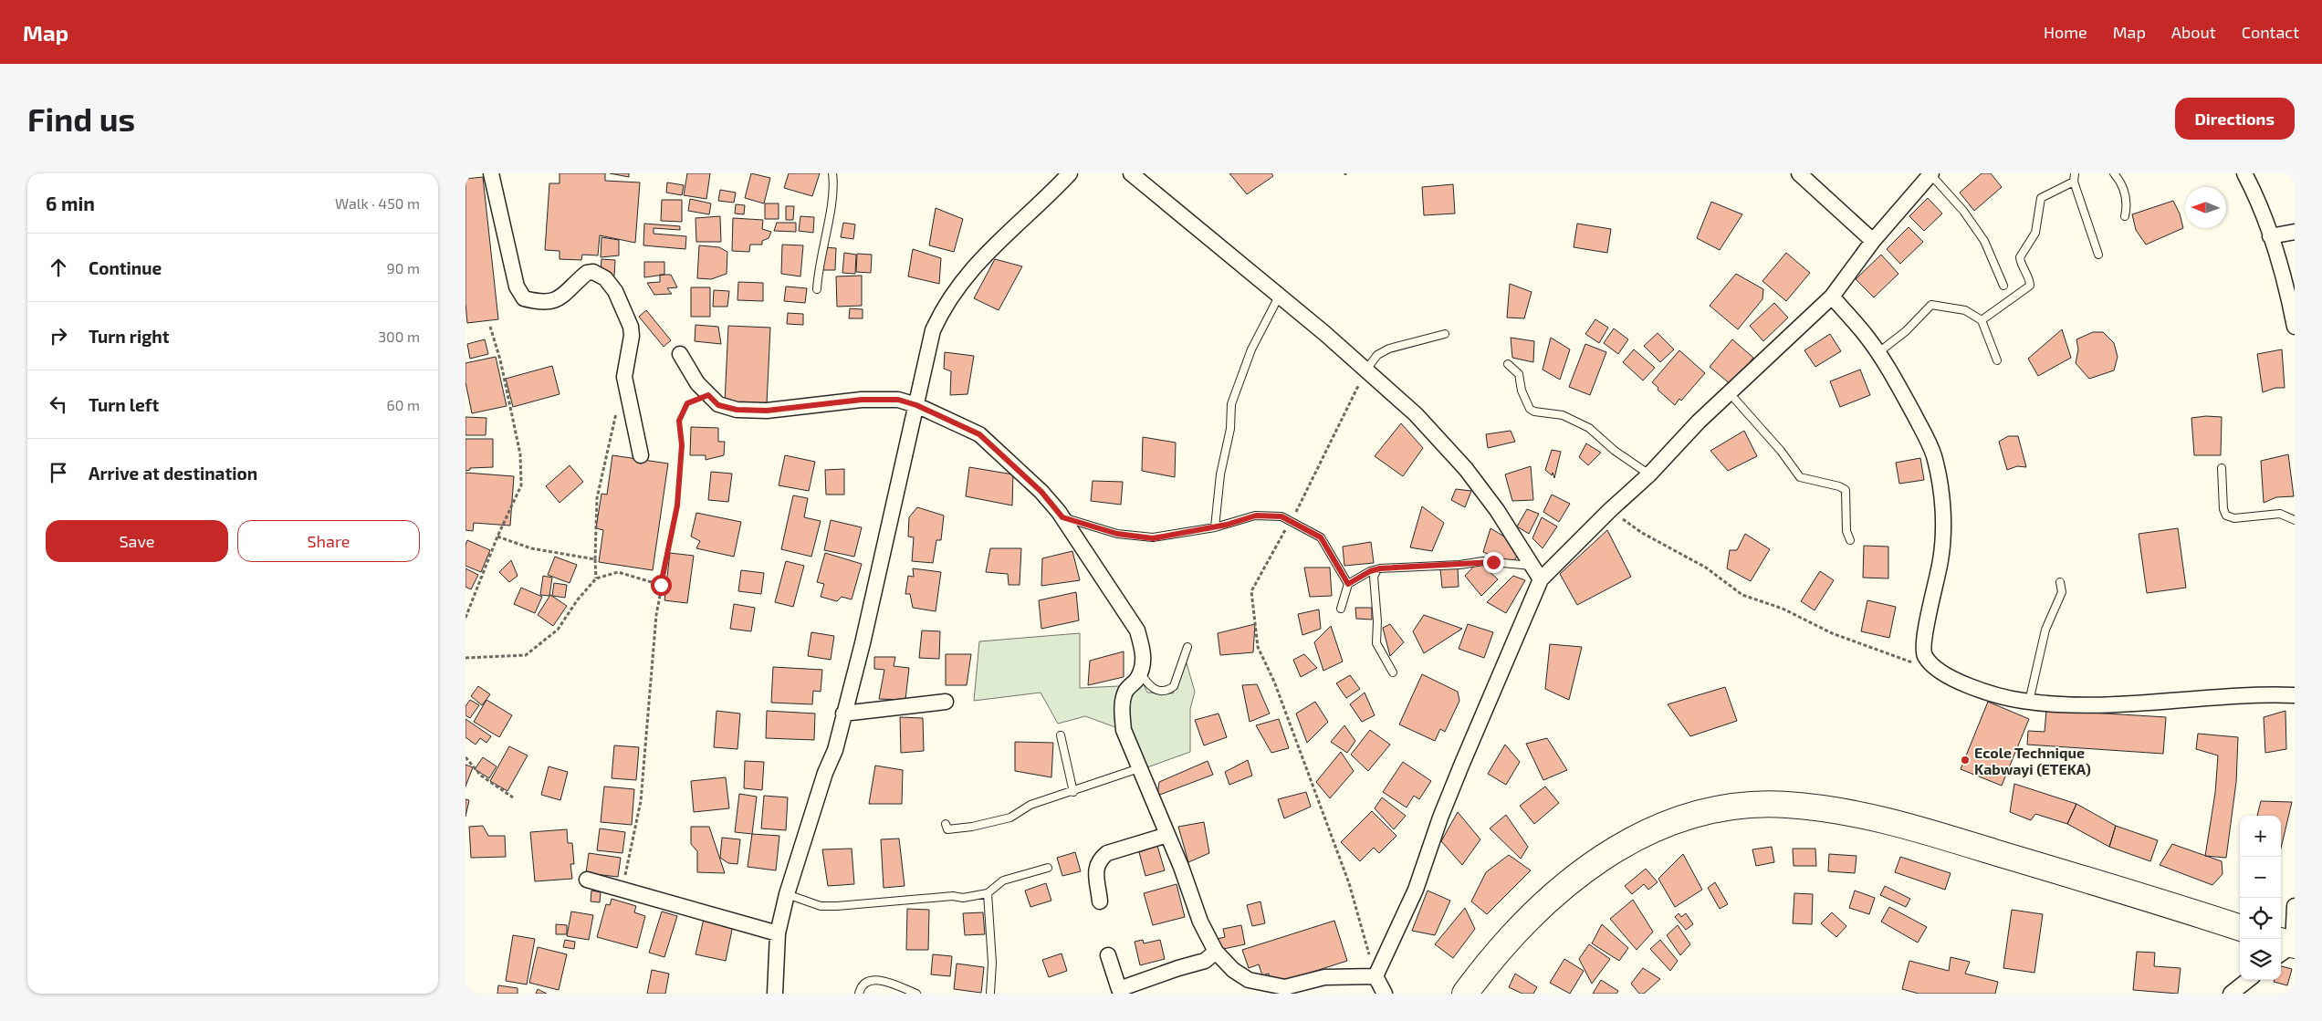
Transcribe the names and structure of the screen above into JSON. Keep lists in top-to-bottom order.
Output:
{
  "places": ["Ecole Technique Kabwayi (ETEKA)"],
  "north": "left",
  "page": {
    "header": "Map",
    "nav": [
      "Home",
      "Map",
      "About",
      "Contact"
    ],
    "buttons": [
      "Directions",
      ["Save", "Share"]
    ],
    "title": "Find us",
    "heading": ["6 min", "Walk · 450 m"],
    "list": [
      ["Continue", "90 m"],
      ["Turn right", "300 m"],
      ["Turn left", "60 m"],
      "Arrive at destination"
    ],
    "map_buttons": ["+", "−"]
  }
}
